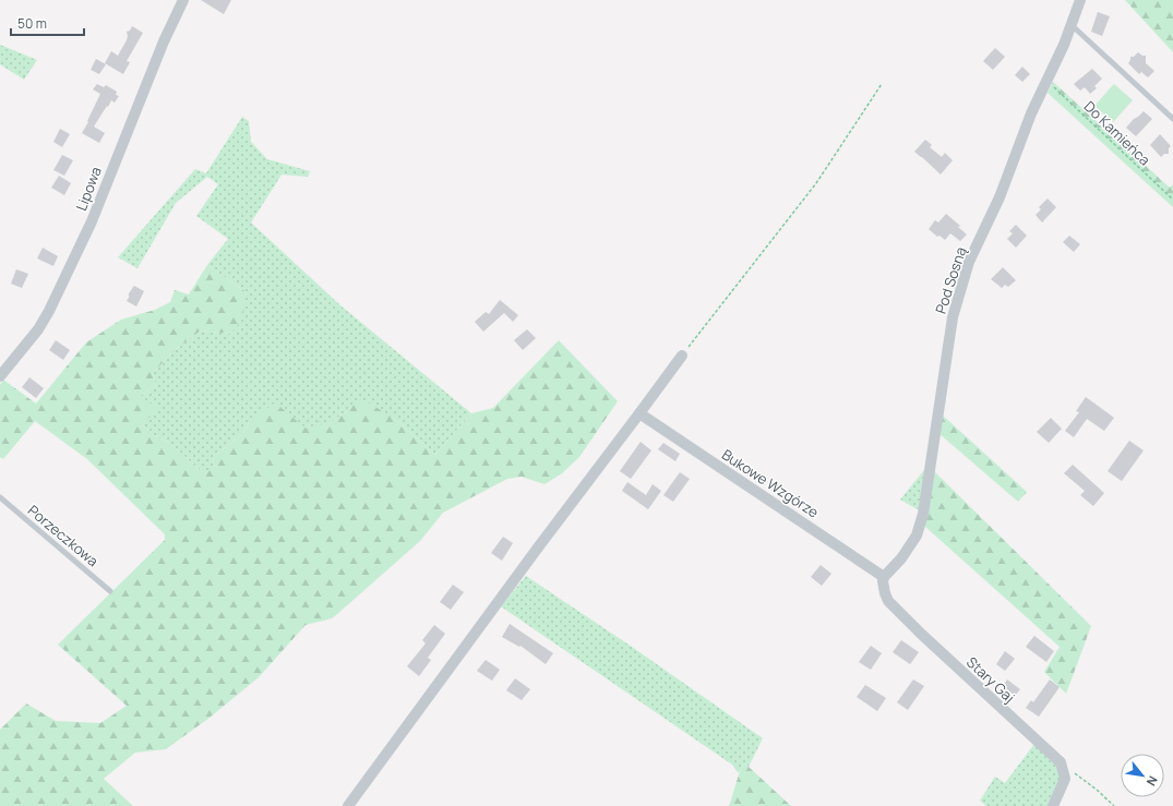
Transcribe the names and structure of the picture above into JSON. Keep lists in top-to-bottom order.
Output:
{
  "streets": {
    "street": [
      "Lipowa",
      "Pod Sosną",
      "Bukowe Wzgórze",
      "Stary Gaj"
    ],
    "lane": ["Porzeczkowa"],
    "path": ["Do Kamieńca"]
  },
  "crossings": [
    ["Do Kamieńca", "Pod Sosną"],
    ["Pod Sosną", "Bukowe Wzgórze"],
    ["Pod Sosną", "Stary Gaj"],
    ["Bukowe Wzgórze", "Stary Gaj"]
  ],
  "scale_bar": "50 m",
  "north": "bottom right"
}
